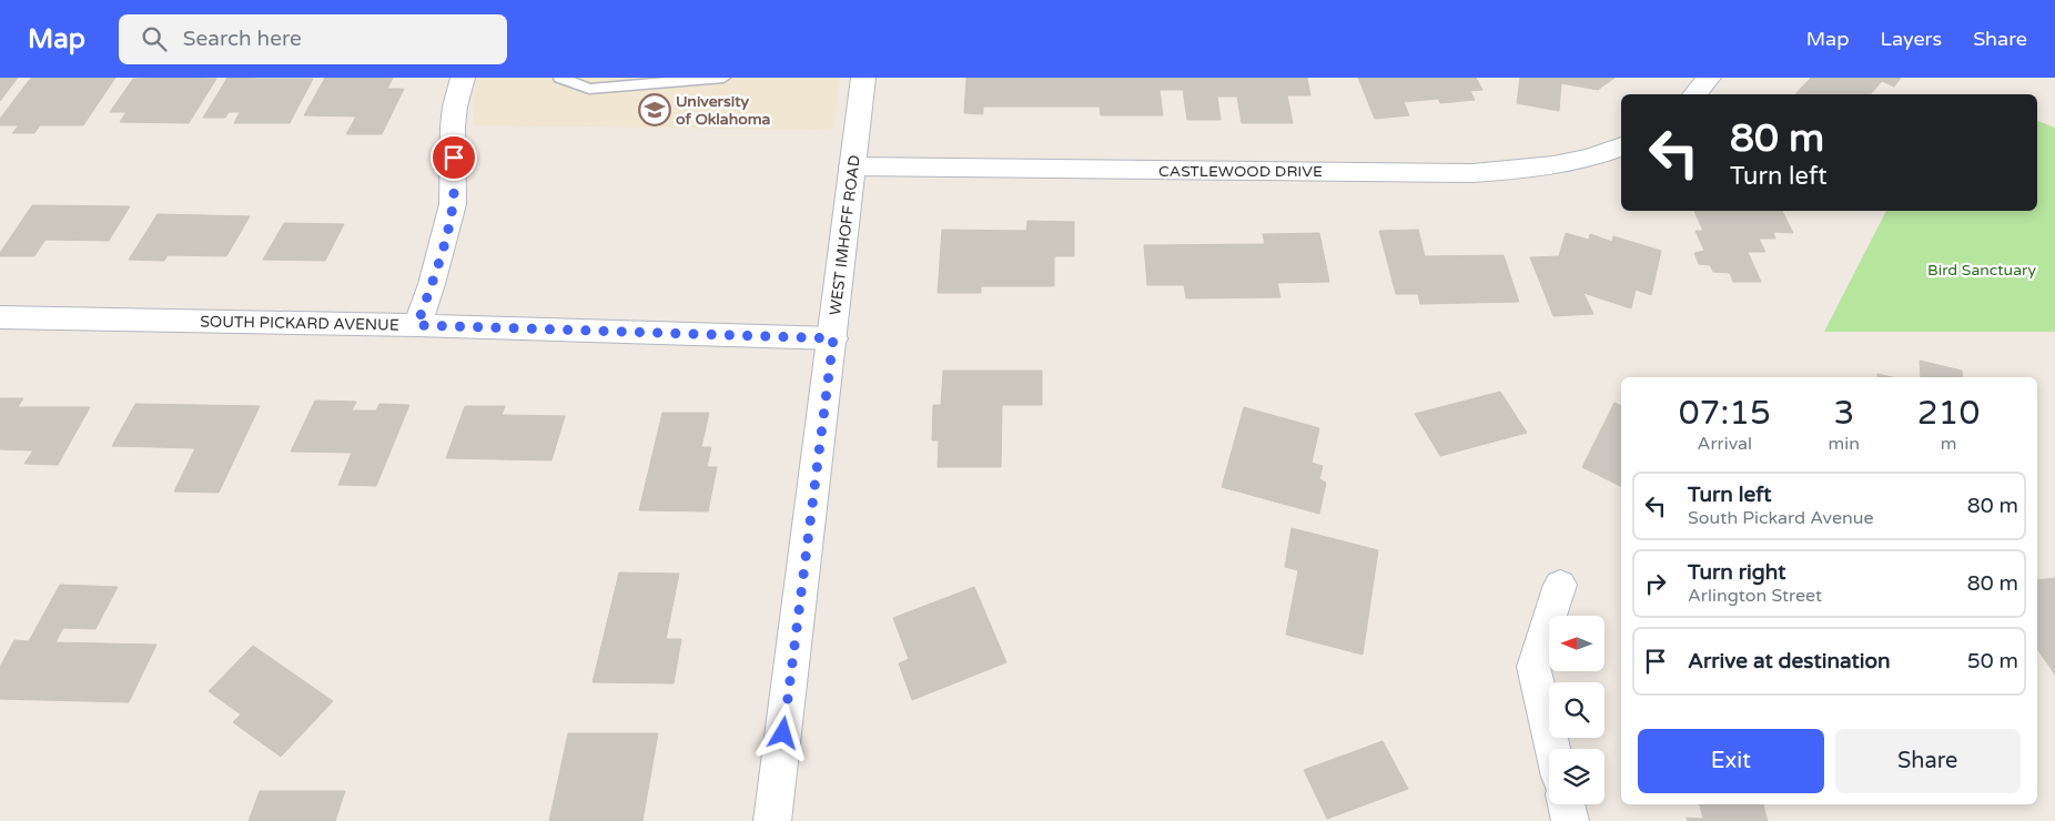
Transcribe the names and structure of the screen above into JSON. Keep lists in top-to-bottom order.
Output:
{
  "streets": {
    "street": ["CASTLEWOOD DRIVE", "WEST IMHOFF ROAD", "SOUTH PICKARD AVENUE"]
  },
  "crossings": [
    ["CASTLEWOOD DRIVE", "WEST IMHOFF ROAD"],
    ["WEST IMHOFF ROAD", "SOUTH PICKARD AVENUE"]
  ],
  "parks": ["Bird Sanctuary"],
  "places": {
    "school or university": ["University of Oklahoma"]
  },
  "north": "left",
  "page": {
    "header": "Map",
    "search": "Search here",
    "nav": ["Map", "Layers", "Share"],
    "turn": ["80 m", "Turn left"],
    "eta": [
      "07:15",
      "Arrival",
      "3",
      "min",
      "210",
      "m"
    ],
    "list": [
      {
        "name": "Turn left",
        "note": "South Pickard Avenue",
        "value": "80 m"
      },
      {
        "name": "Turn right",
        "note": "Arlington Street",
        "value": "80 m"
      },
      {
        "name": "Arrive at destination",
        "value": "50 m"
      }
    ],
    "buttons": ["Exit", "Share"]
  }
}
